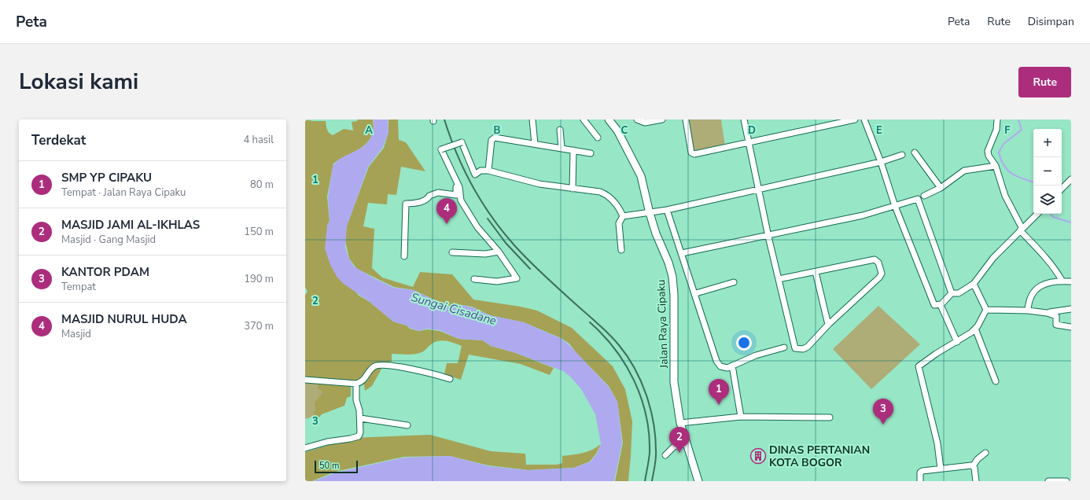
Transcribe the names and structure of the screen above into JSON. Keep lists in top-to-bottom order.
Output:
{
  "streets": {
    "street": ["Jalan Raya Cipaku"]
  },
  "water": ["Sungai Cisadane"],
  "places": {
    "building": ["DINAS PERTANIAN KOTA BOGOR"]
  },
  "scale_bar": "50 m",
  "page": {
    "header": "Peta",
    "nav": ["Peta", "Rute", "Disimpan"],
    "title": "Lokasi kami",
    "buttons": "Rute",
    "heading": ["Terdekat", "4 hasil"],
    "map_buttons": ["+", "−"],
    "list": [
      {
        "mark": "1",
        "name": "SMP YP CIPAKU",
        "note": "Tempat · Jalan Raya Cipaku",
        "value": "80 m"
      },
      {
        "mark": "2",
        "name": "MASJID JAMI AL-IKHLAS",
        "note": "Masjid · Gang Masjid",
        "value": "150 m"
      },
      {
        "mark": "3",
        "name": "KANTOR PDAM",
        "note": "Tempat",
        "value": "190 m"
      },
      {
        "mark": "4",
        "name": "MASJID NURUL HUDA",
        "note": "Masjid",
        "value": "370 m"
      }
    ],
    "pins": [
      "4",
      "1",
      "3",
      "2"
    ],
    "scale": "50 m"
  },
  "grid": {
    "columns": [
      "A",
      "B",
      "C",
      "D",
      "E",
      "F"
    ],
    "rows": ["1", "2", "3"]
  }
}
